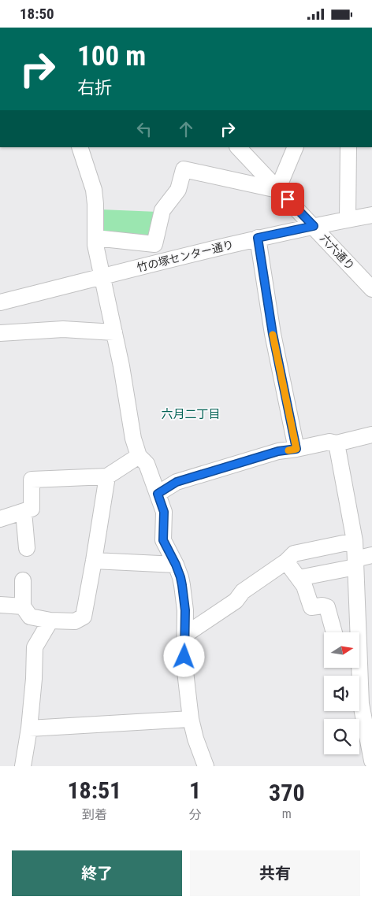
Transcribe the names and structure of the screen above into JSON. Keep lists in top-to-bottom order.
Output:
{
  "streets": {
    "street": ["六六通り", "竹の塚センター通り"]
  },
  "crossings": [
    ["六六通り", "竹の塚センター通り"]
  ],
  "districts": ["六月二丁目"],
  "north": "right",
  "page": {
    "status": "18:50",
    "turn": ["100 m", "右折"],
    "eta": [
      "18:51",
      "到着",
      "1",
      "分",
      "370",
      "m"
    ],
    "buttons": ["終了", "共有"]
  }
}
